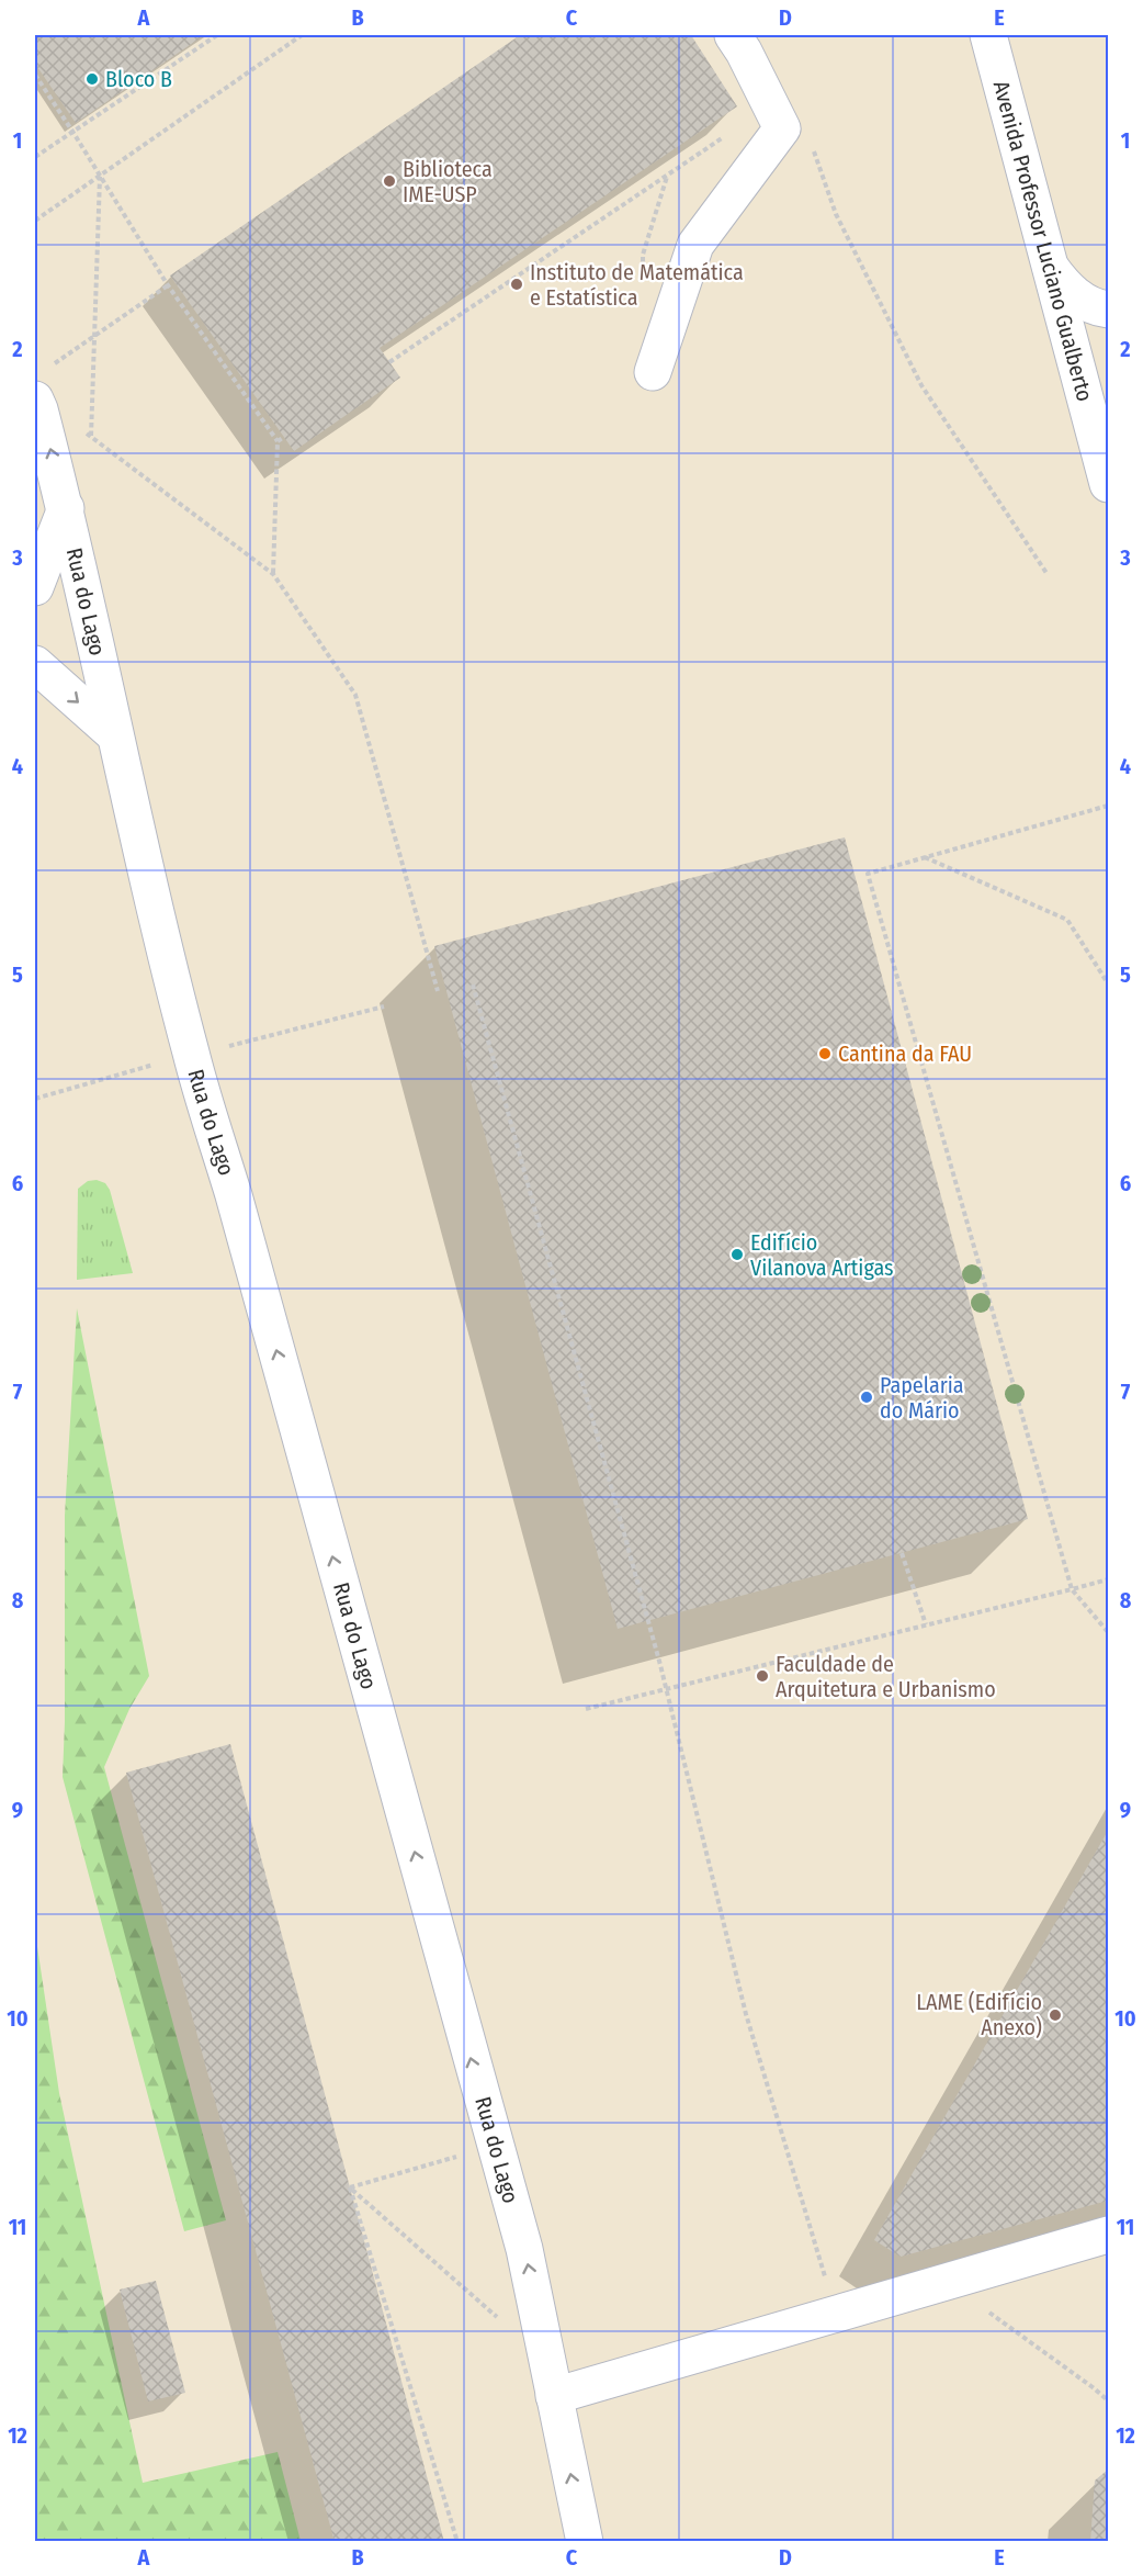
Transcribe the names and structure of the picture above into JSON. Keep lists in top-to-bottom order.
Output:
{
  "streets": {
    "street": ["Avenida Professor Luciano Gualberto", "Rua do Lago"]
  },
  "one_way": ["Rua do Lago"],
  "places": [
    "Bloco B",
    "Biblioteca IME-USP",
    "Instituto de Matemática e Estatística",
    "Cantina da FAU",
    "Edifício Vilanova Artigas",
    "Papelaria do Mário",
    "Faculdade de Arquitetura e Urbanismo",
    "LAME (Edifício Anexo)"
  ],
  "grid": {
    "columns": [
      "A",
      "B",
      "C",
      "D",
      "E"
    ],
    "rows": [
      "1",
      "2",
      "3",
      "4",
      "5",
      "6",
      "7",
      "8",
      "9",
      "10",
      "11",
      "12"
    ]
  }
}
